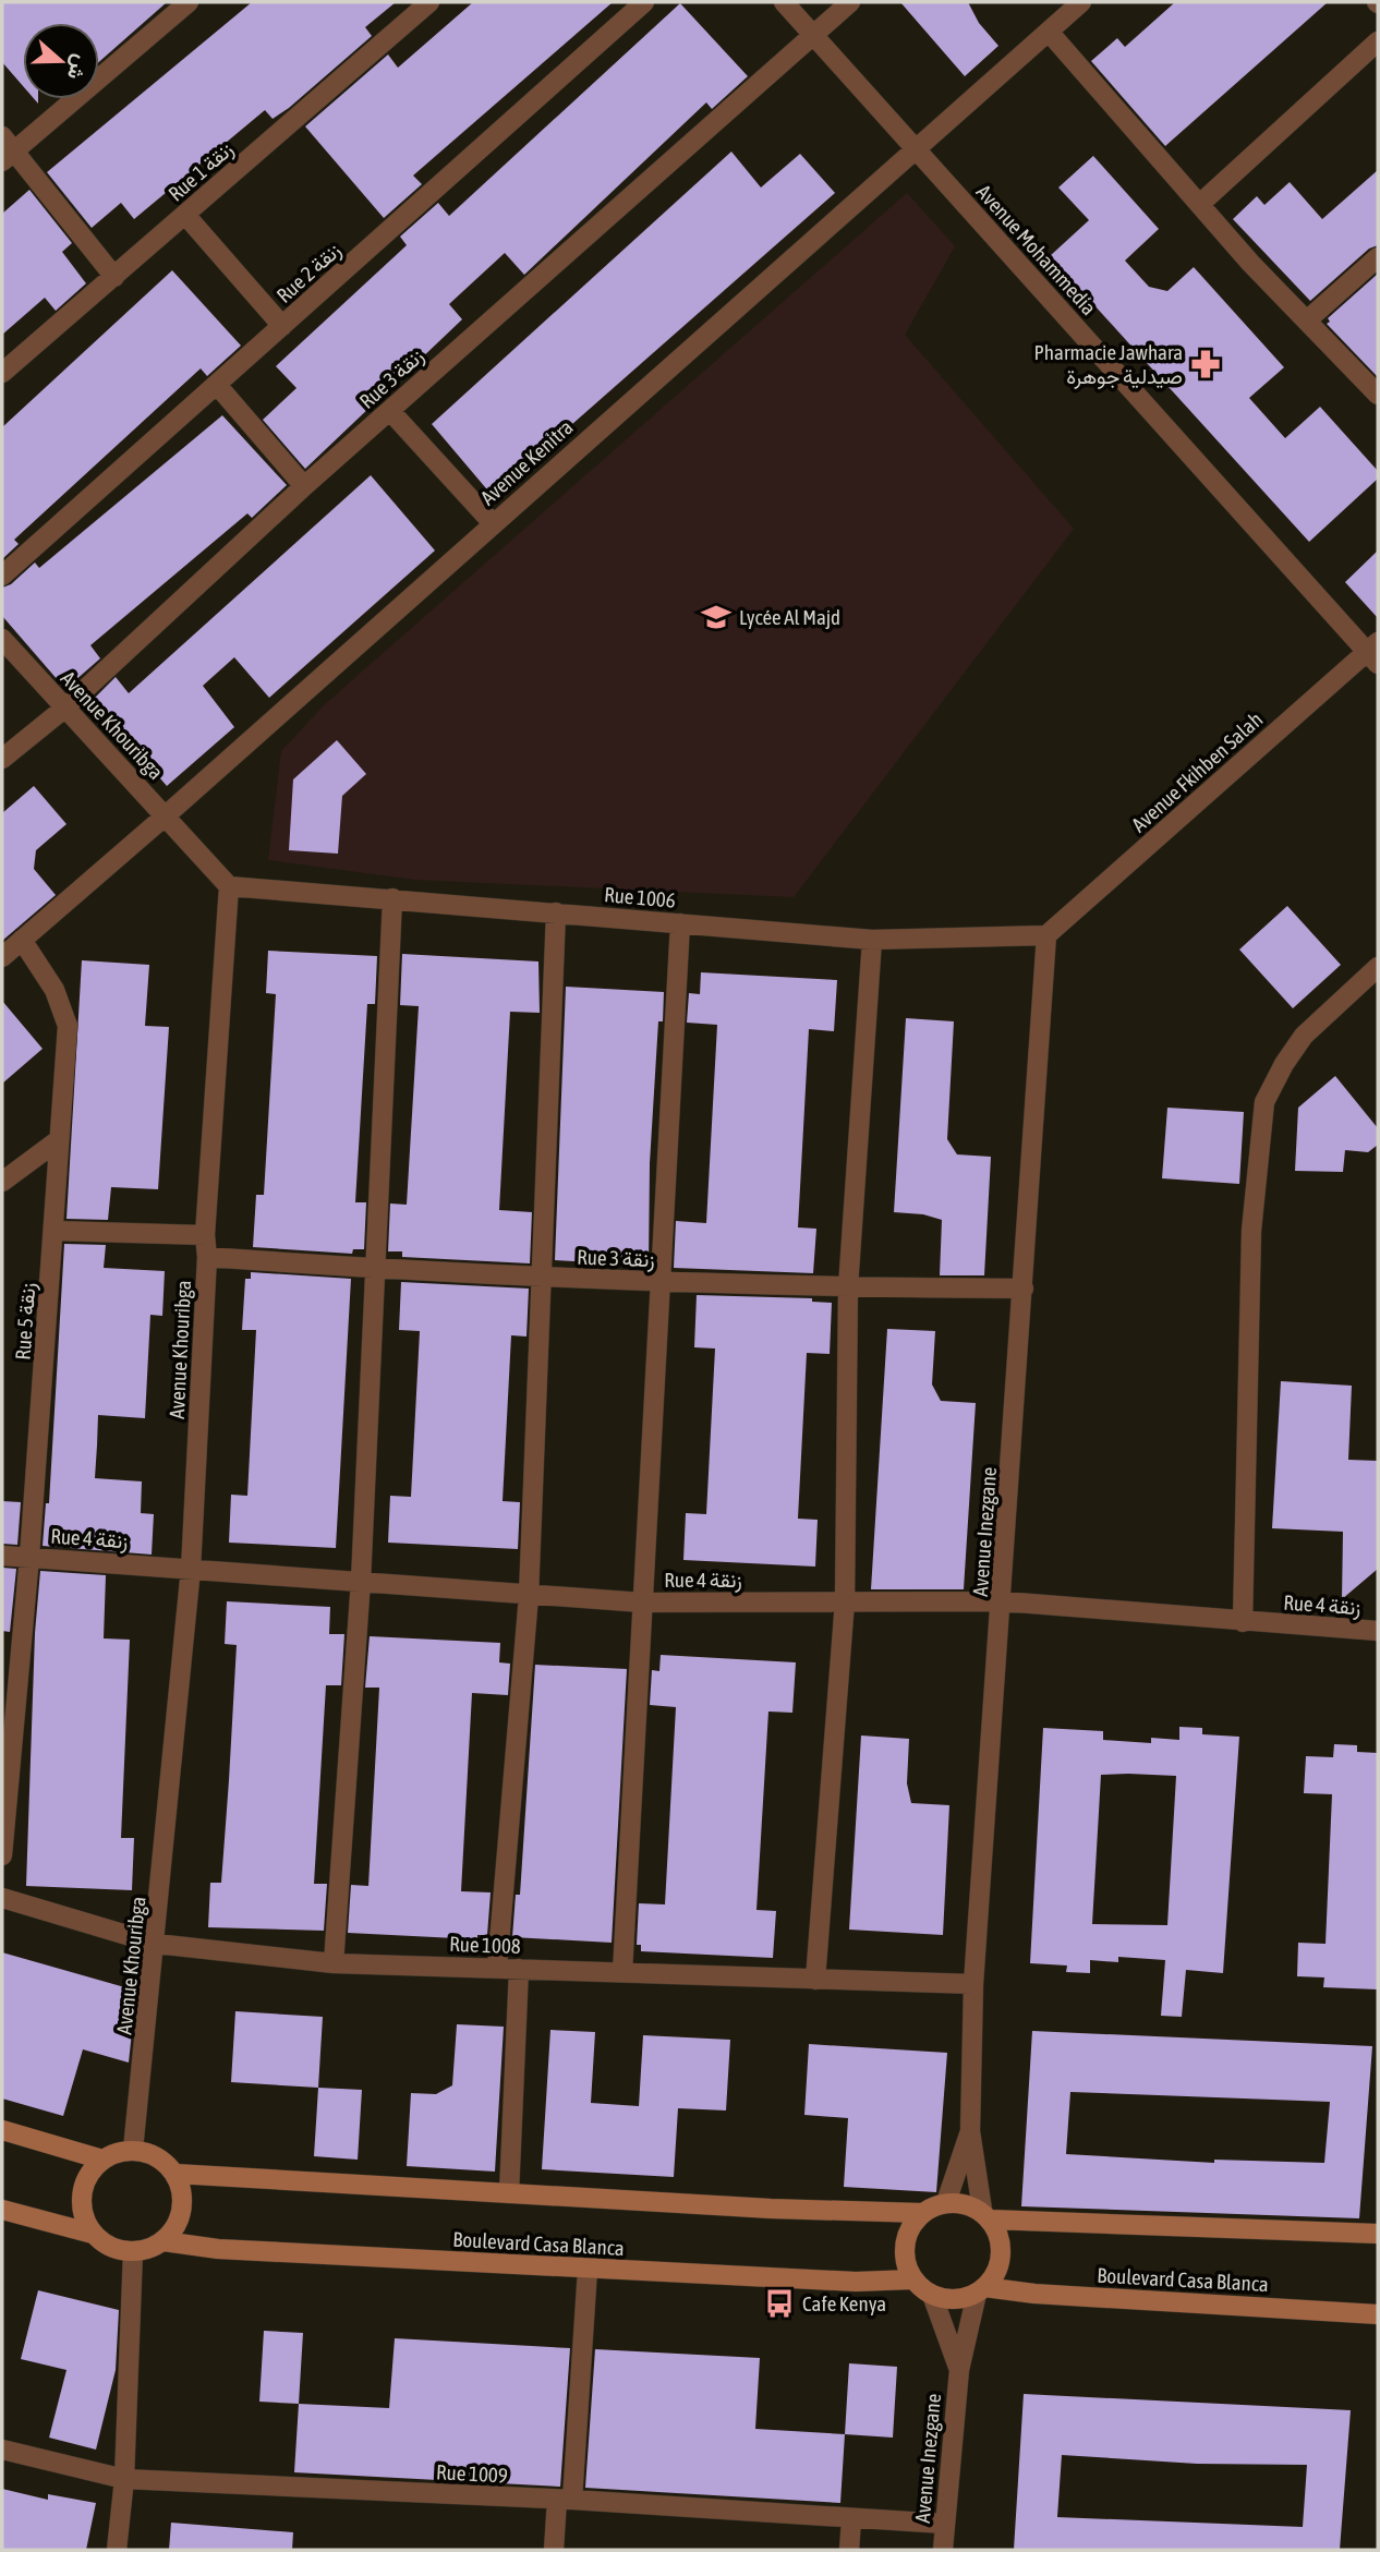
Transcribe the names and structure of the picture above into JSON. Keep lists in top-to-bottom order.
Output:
{
  "streets": {
    "main road": ["Boulevard Casa Blanca"],
    "street": [
      "Rue 1 زنقة",
      "Avenue Mohammedia",
      "Rue 2 زنقة",
      "Rue 3 زنقة",
      "Avenue Kenitra",
      "Avenue Khouribga",
      "Avenue Fkihben Salah",
      "Rue 1006",
      "Rue 5 زنقة",
      "Avenue Inezgane",
      "Rue 4 زنقة",
      "Rue 1008",
      "Rue 1009"
    ]
  },
  "crossings": [
    ["Avenue Mohammedia", "Rue 3 زنقة"],
    ["Avenue Mohammedia", "Avenue Kenitra"],
    ["Avenue Mohammedia", "Avenue Fkihben Salah"],
    ["Rue 3 زنقة", "Avenue Khouribga"],
    ["Rue 3 زنقة", "Avenue Inezgane"],
    ["Avenue Kenitra", "Avenue Khouribga"],
    ["Avenue Kenitra", "Rue 5 زنقة"],
    ["Avenue Khouribga", "Rue 1006"],
    ["Avenue Khouribga", "Rue 4 زنقة"],
    ["Avenue Khouribga", "Rue 1008"],
    ["Avenue Khouribga", "Boulevard Casa Blanca"],
    ["Avenue Fkihben Salah", "Rue 1006"],
    ["Avenue Fkihben Salah", "Avenue Inezgane"],
    ["Rue 1006", "Avenue Inezgane"],
    ["Rue 5 زنقة", "Rue 4 زنقة"],
    ["Avenue Inezgane", "Rue 4 زنقة"],
    ["Avenue Inezgane", "Rue 1008"],
    ["Avenue Inezgane", "Boulevard Casa Blanca"],
    ["Avenue Inezgane", "Rue 1009"]
  ],
  "places": {
    "pharmacy": ["Pharmacie Jawhara صيدلية جوهرة"],
    "school or university": ["Lycée Al Majd"],
    "bus stop": ["Cafe Kenya"]
  },
  "north": "right"
}
